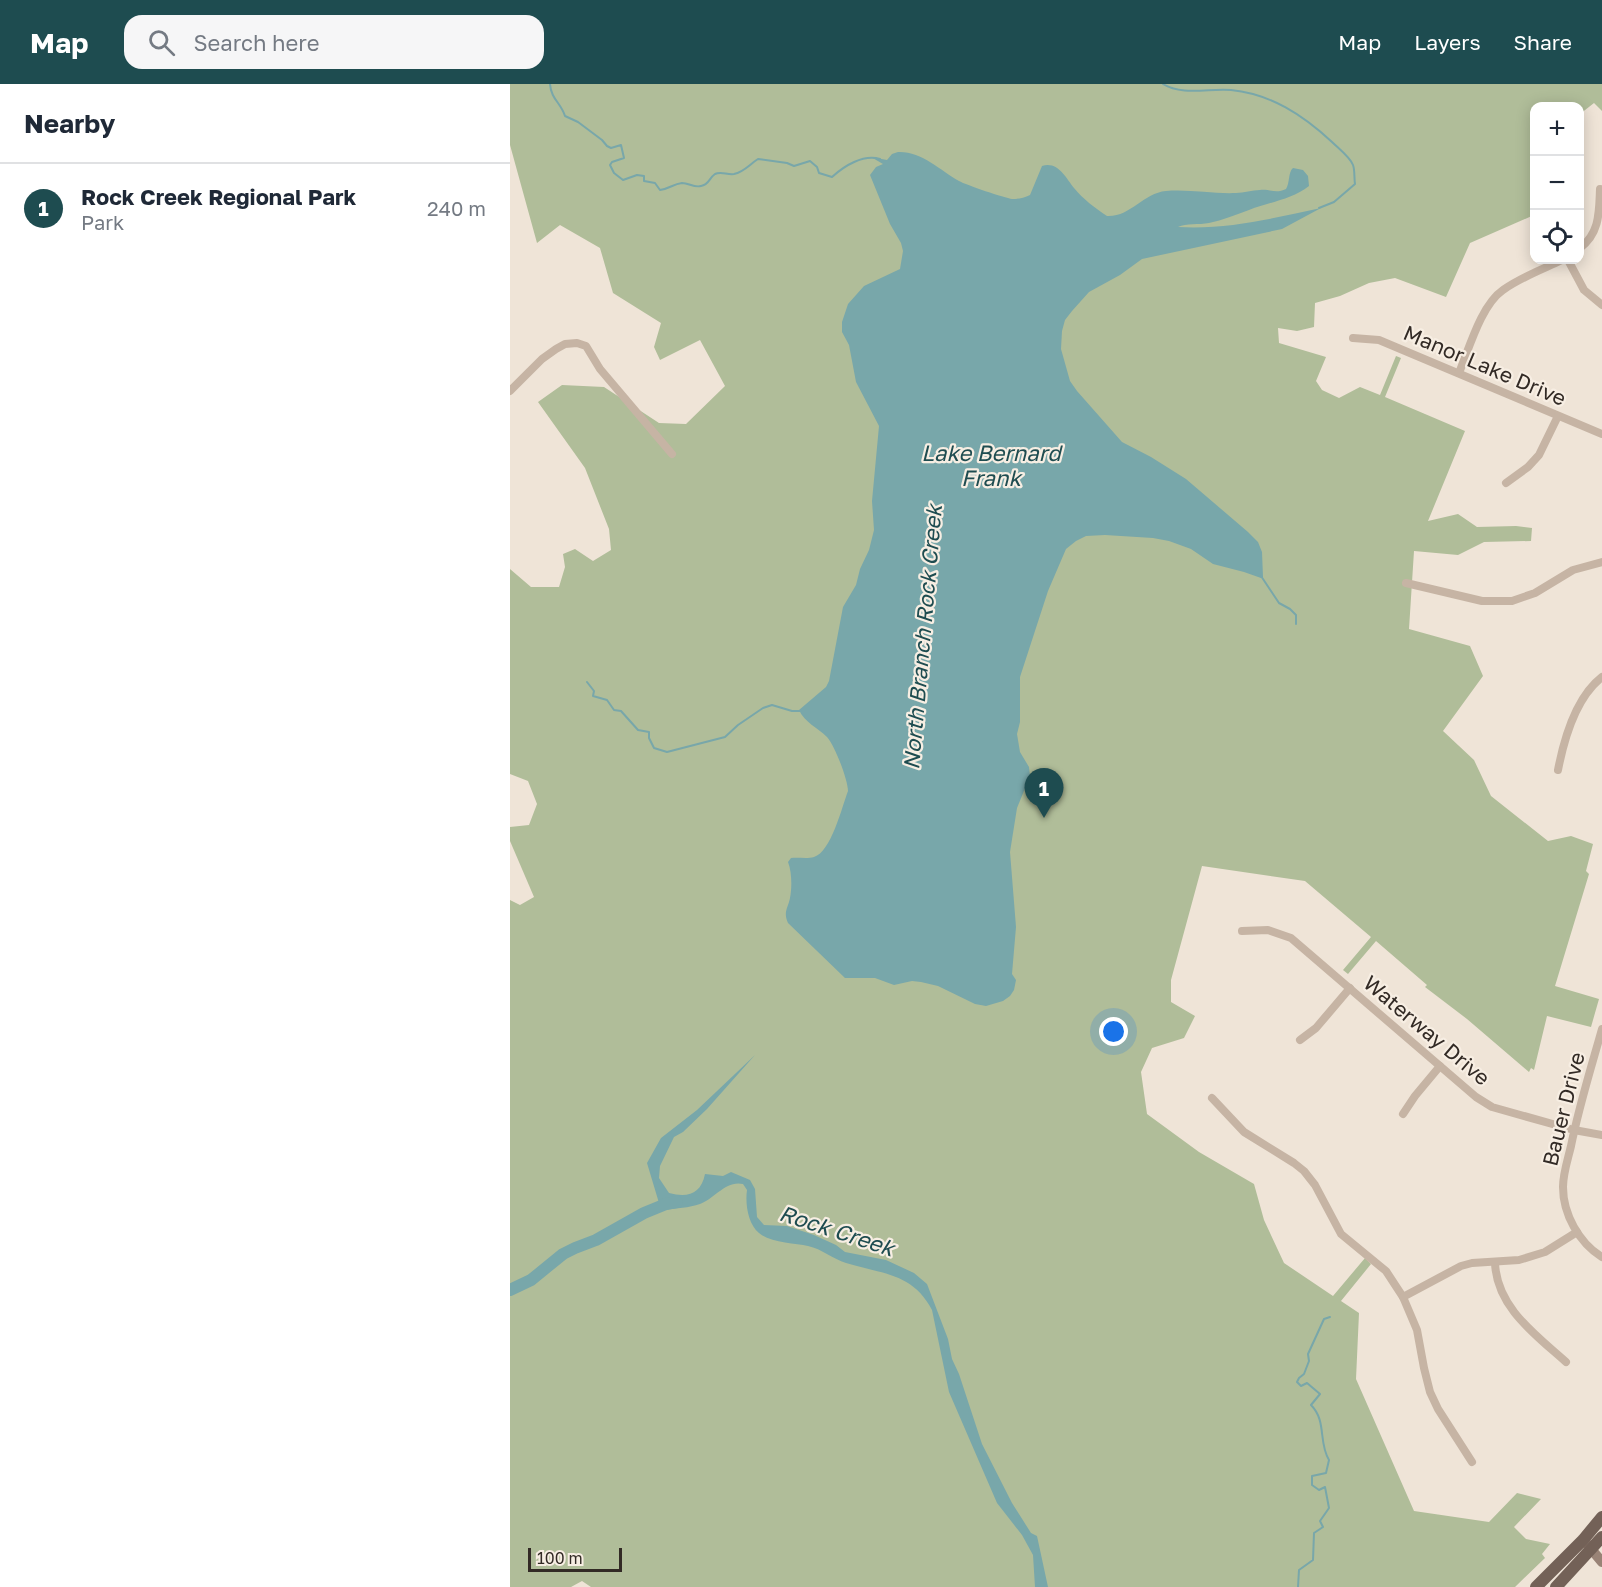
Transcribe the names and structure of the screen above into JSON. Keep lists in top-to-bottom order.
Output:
{
  "streets": {
    "street": ["Manor Lake Drive", "Waterway Drive", "Bauer Drive"]
  },
  "crossings": [
    ["Waterway Drive", "Bauer Drive"]
  ],
  "water": ["Lake Bernard Frank", "North Branch Rock Creek", "Rock Creek"],
  "scale_bar": "100 m",
  "page": {
    "header": "Map",
    "search": "Search here",
    "nav": ["Map", "Layers", "Share"],
    "heading": "Nearby",
    "map_buttons": ["+", "−"],
    "list": [
      {
        "mark": "1",
        "name": "Rock Creek Regional Park",
        "note": "Park",
        "value": "240 m"
      }
    ],
    "pins": "1",
    "scale": "100 m"
  }
}
